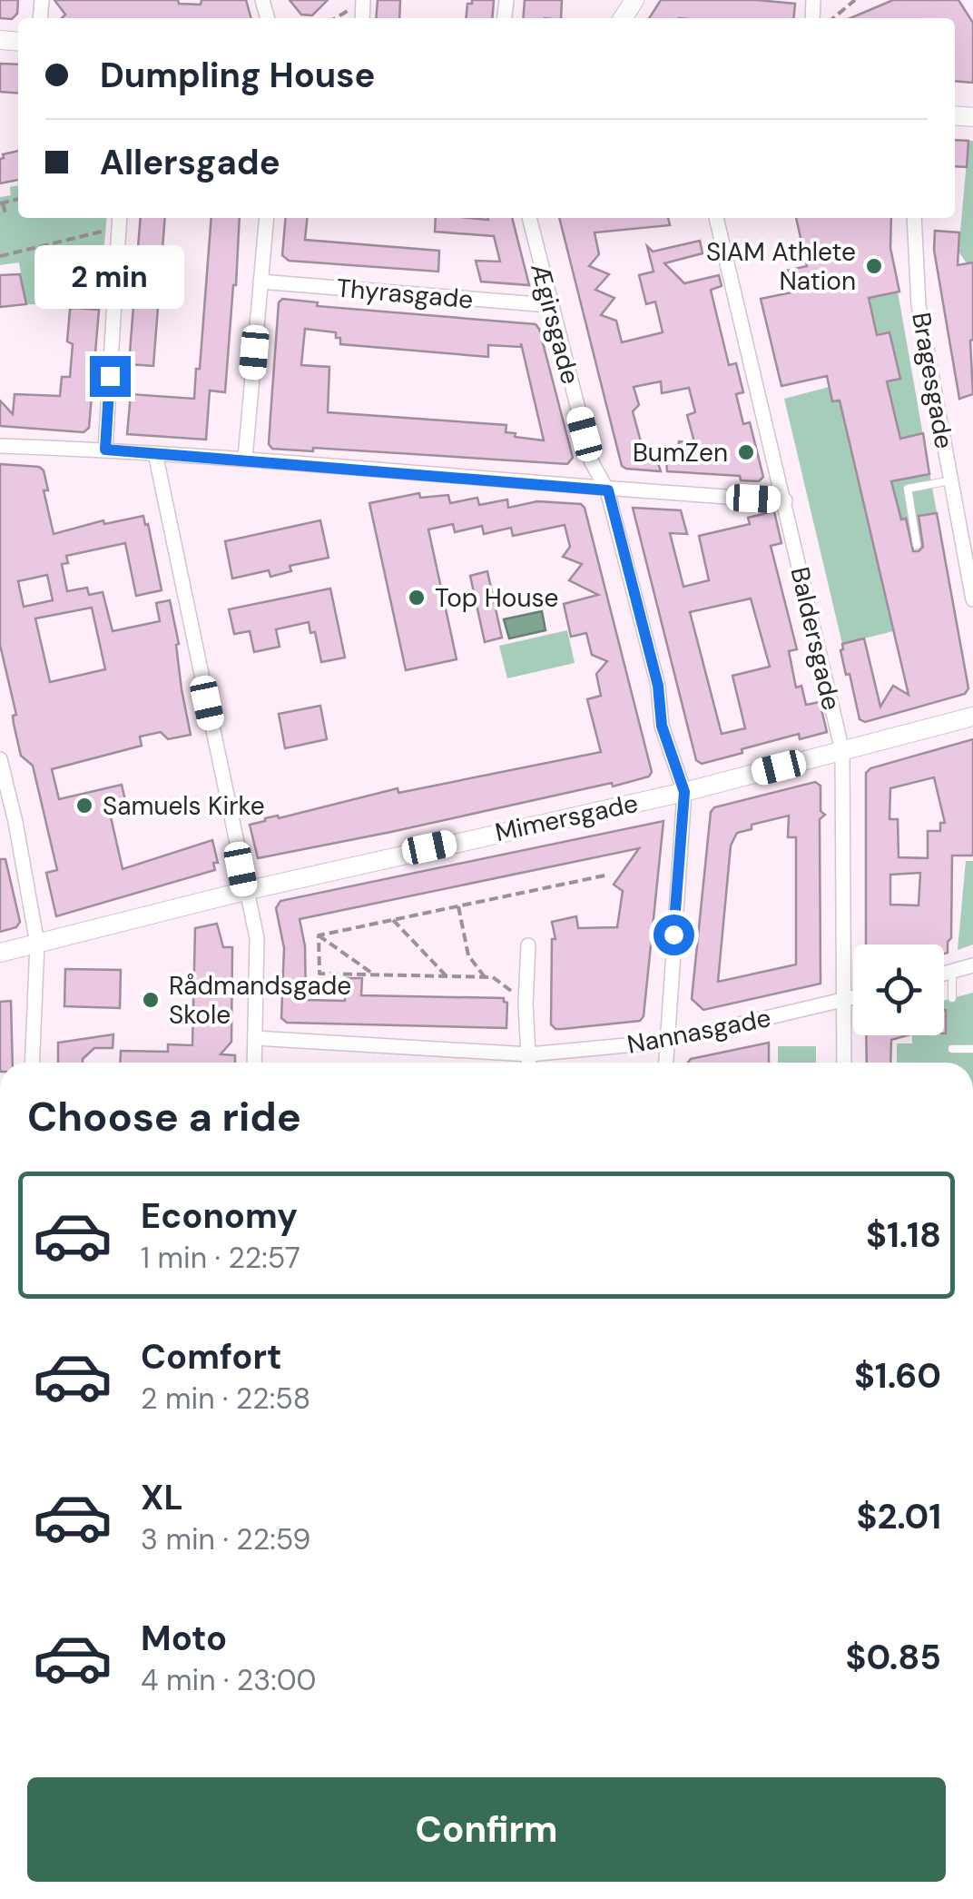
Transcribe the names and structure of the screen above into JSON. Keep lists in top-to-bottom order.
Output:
{
  "streets": {
    "street": [
      "Thyrasgade",
      "Ægirsgade",
      "Bragesgade",
      "Baldersgade",
      "Mimersgade",
      "Nannasgade"
    ]
  },
  "crossings": [
    ["Thyrasgade", "Ægirsgade"],
    ["Ægirsgade", "Mimersgade"],
    ["Ægirsgade", "Nannasgade"],
    ["Baldersgade", "Mimersgade"],
    ["Baldersgade", "Nannasgade"]
  ],
  "places": [
    "SIAM Athlete Nation",
    "BumZen",
    "Top House",
    "Samuels Kirke",
    "Rådmandsgade Skole"
  ],
  "page": {
    "banner": ["Dumpling House", "Allersgade"],
    "bubble": "2 min",
    "heading": "Choose a ride",
    "list": [
      {
        "name": "Economy",
        "note": "1 min · 22:57",
        "value": "$1.18"
      },
      {
        "name": "Comfort",
        "note": "2 min · 22:58",
        "value": "$1.60"
      },
      {
        "name": "XL",
        "note": "3 min · 22:59",
        "value": "$2.01"
      },
      {
        "name": "Moto",
        "note": "4 min · 23:00",
        "value": "$0.85"
      }
    ],
    "buttons": "Confirm"
  }
}
